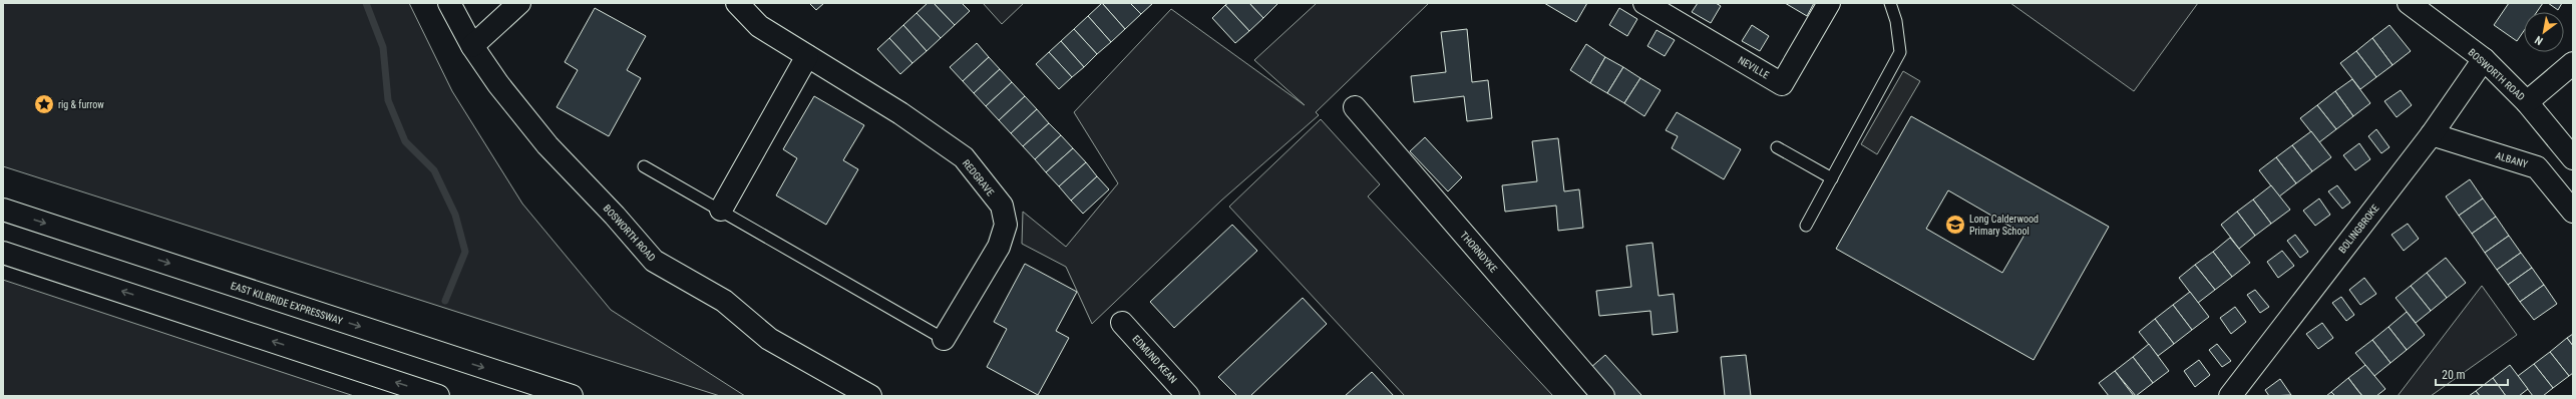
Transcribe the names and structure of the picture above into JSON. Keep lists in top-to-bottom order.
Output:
{
  "streets": {
    "main road": [
      "NEVILLE",
      "BOSWORTH ROAD",
      "ALBANY",
      "REDGRAVE",
      "BOLINGBROKE",
      "THORNDYKE",
      "EAST KILBRIDE EXPRESSWAY",
      "EDMUND KEAN"
    ]
  },
  "crossings": [
    ["BOSWORTH ROAD", "BOLINGBROKE"],
    ["ALBANY", "BOLINGBROKE"]
  ],
  "places": {
    "place": ["rig & furrow"],
    "school or university": ["Long Calderwood Primary School"]
  },
  "scale_bar": "20 m",
  "north": "bottom left"
}
